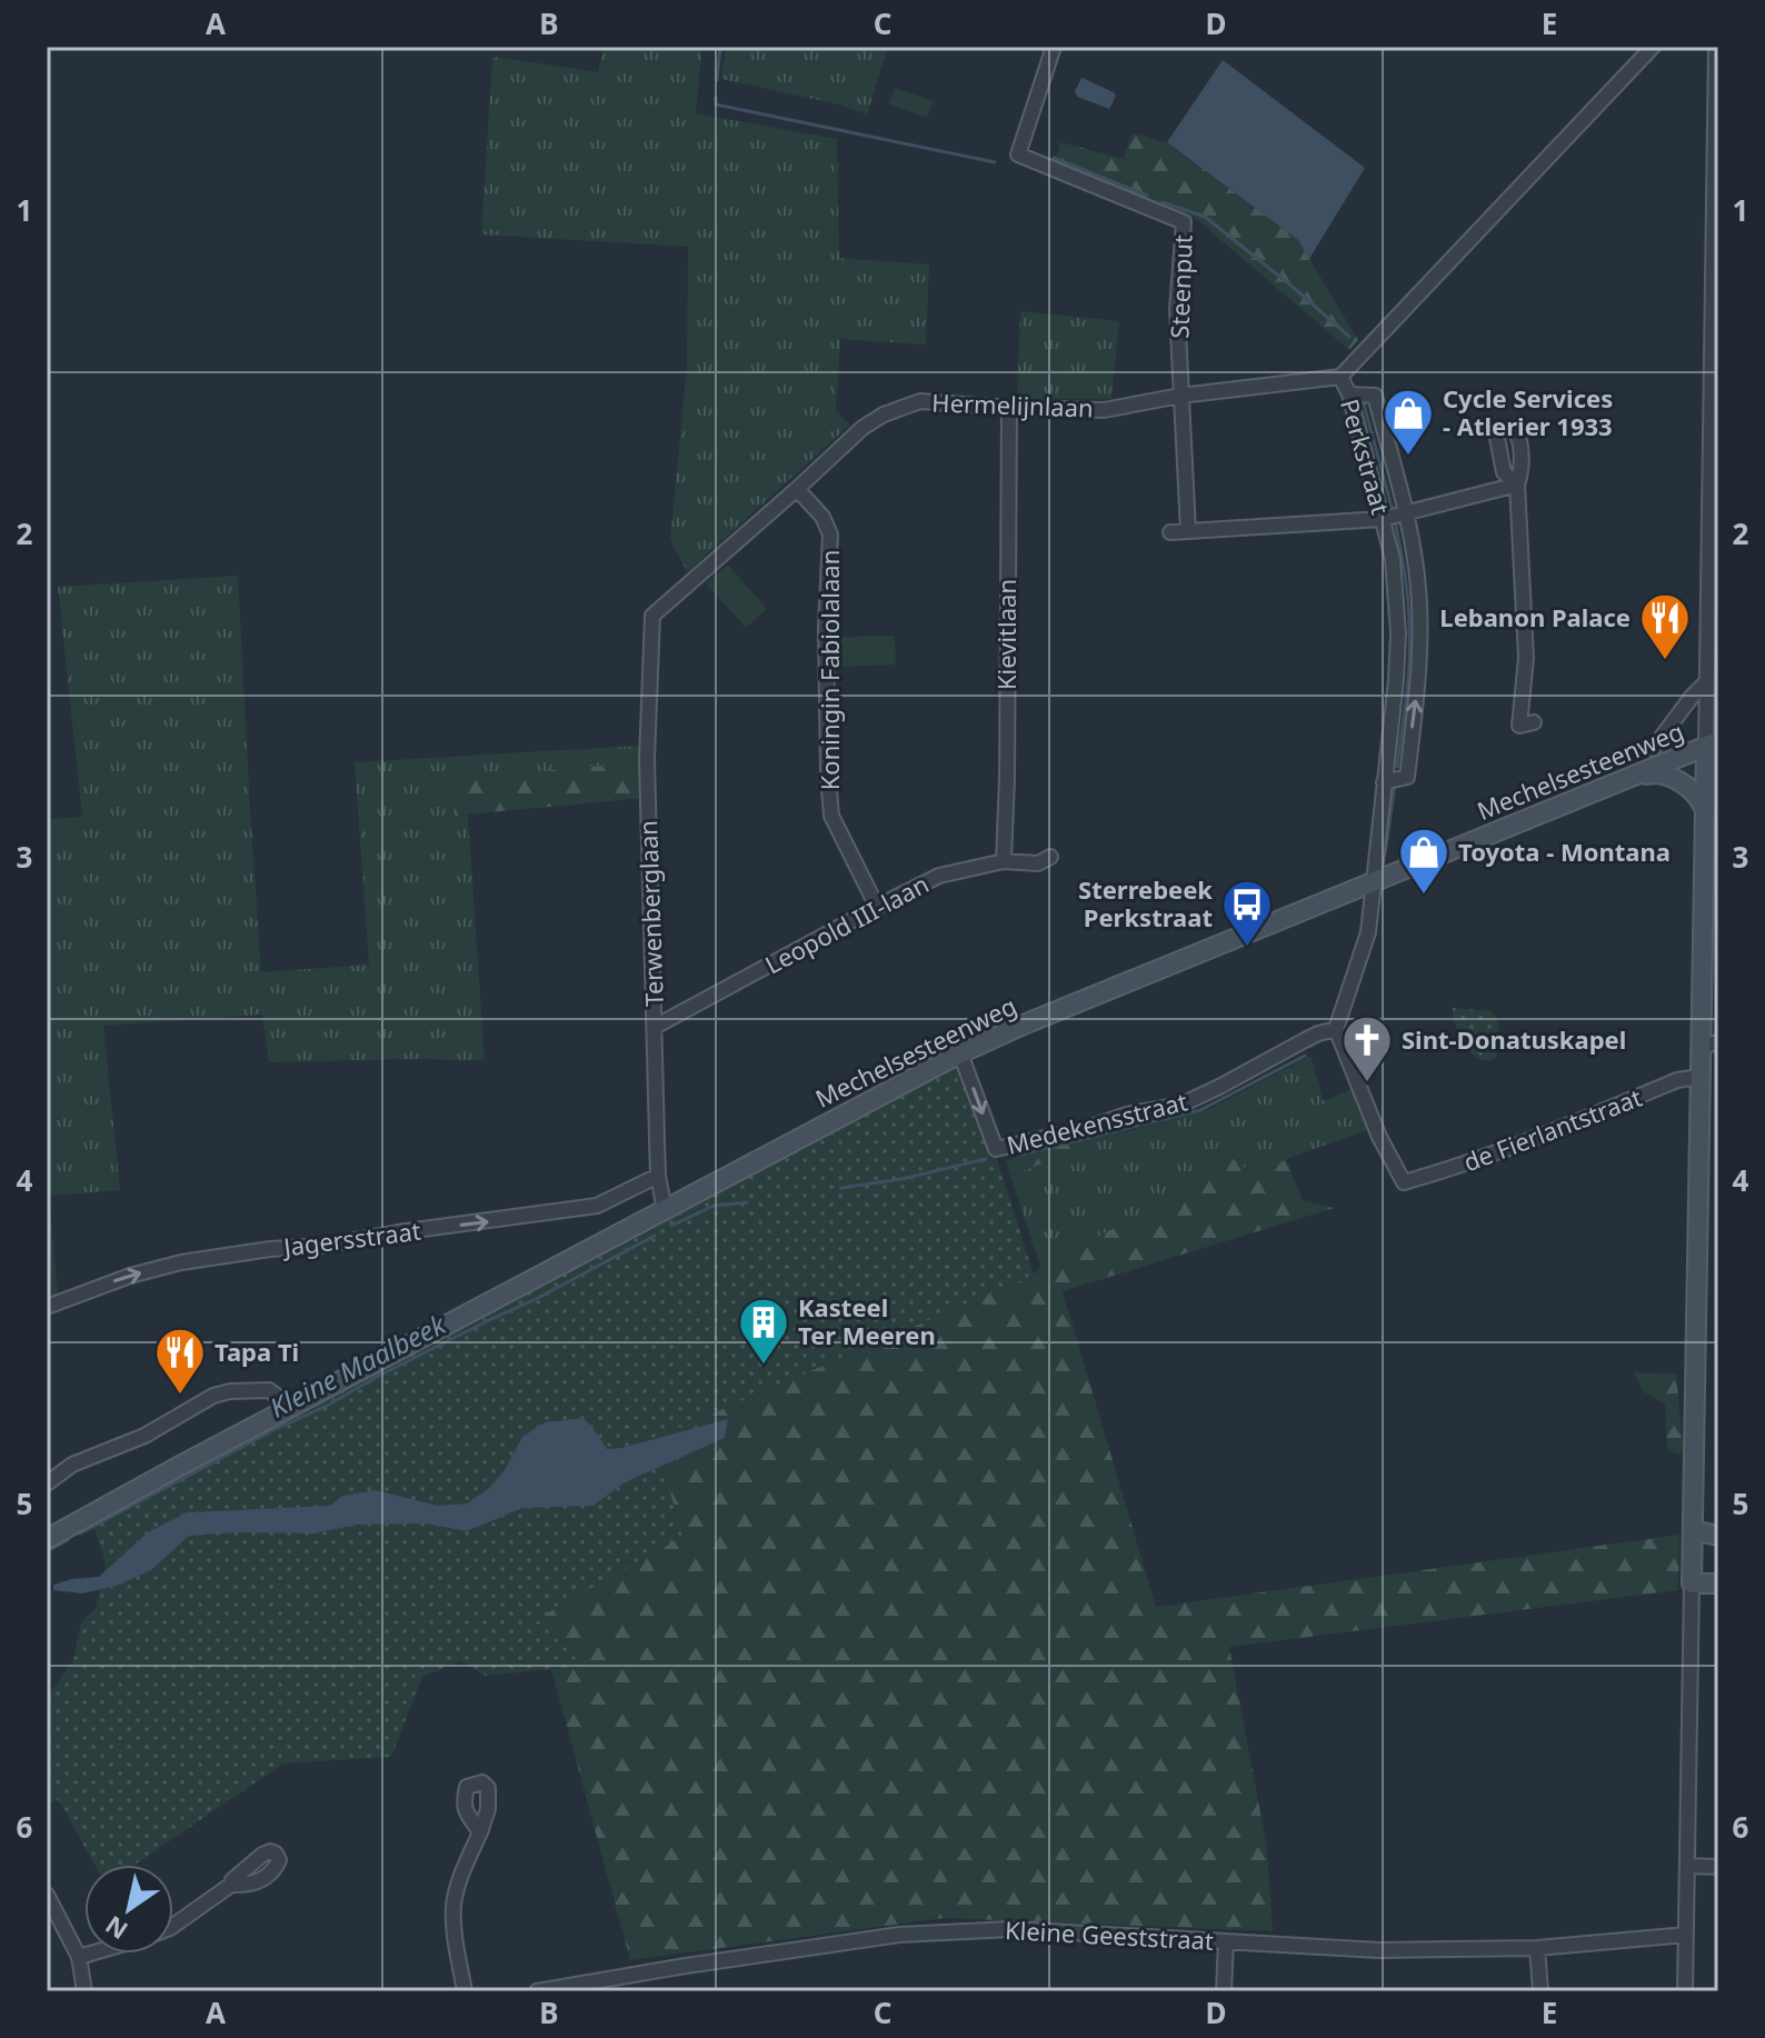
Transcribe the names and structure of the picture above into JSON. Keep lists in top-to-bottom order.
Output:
{
  "streets": {
    "main road": ["Mechelsesteenweg"],
    "street": [
      "Steenput",
      "Hermelijnlaan",
      "Perkstraat",
      "Kievitlaan",
      "Koningin Fabiolalaan",
      "Terwenberglaan",
      "Leopold III-laan",
      "Medekensstraat",
      "de Fierlantstraat",
      "Jagersstraat",
      "Kleine Geeststraat"
    ]
  },
  "crossings": [
    ["Steenput", "Hermelijnlaan"],
    ["Hermelijnlaan", "Perkstraat"],
    ["Hermelijnlaan", "Kievitlaan"],
    ["Hermelijnlaan", "Koningin Fabiolalaan"],
    ["Hermelijnlaan", "Terwenberglaan"],
    ["Perkstraat", "Mechelsesteenweg"],
    ["Perkstraat", "Medekensstraat"],
    ["Perkstraat", "de Fierlantstraat"],
    ["Kievitlaan", "Leopold III-laan"],
    ["Koningin Fabiolalaan", "Leopold III-laan"],
    ["Mechelsesteenweg", "Terwenberglaan"],
    ["Mechelsesteenweg", "Medekensstraat"],
    ["Terwenberglaan", "Leopold III-laan"],
    ["Terwenberglaan", "Jagersstraat"],
    ["Medekensstraat", "de Fierlantstraat"]
  ],
  "one_way": ["Medekensstraat", "Jagersstraat"],
  "water": ["Kleine Maalbeek"],
  "places": {
    "shop": ["Cycle Services - Atlerier 1933", "Toyota - Montana"],
    "restaurant": ["Lebanon Palace", "Tapa Ti"],
    "bus stop": ["Sterrebeek Perkstraat"],
    "church": ["Sint-Donatuskapel"],
    "building": ["Kasteel Ter Meeren"]
  },
  "north": "bottom left",
  "grid": {
    "columns": [
      "A",
      "B",
      "C",
      "D",
      "E"
    ],
    "rows": [
      "1",
      "2",
      "3",
      "4",
      "5",
      "6"
    ]
  }
}
